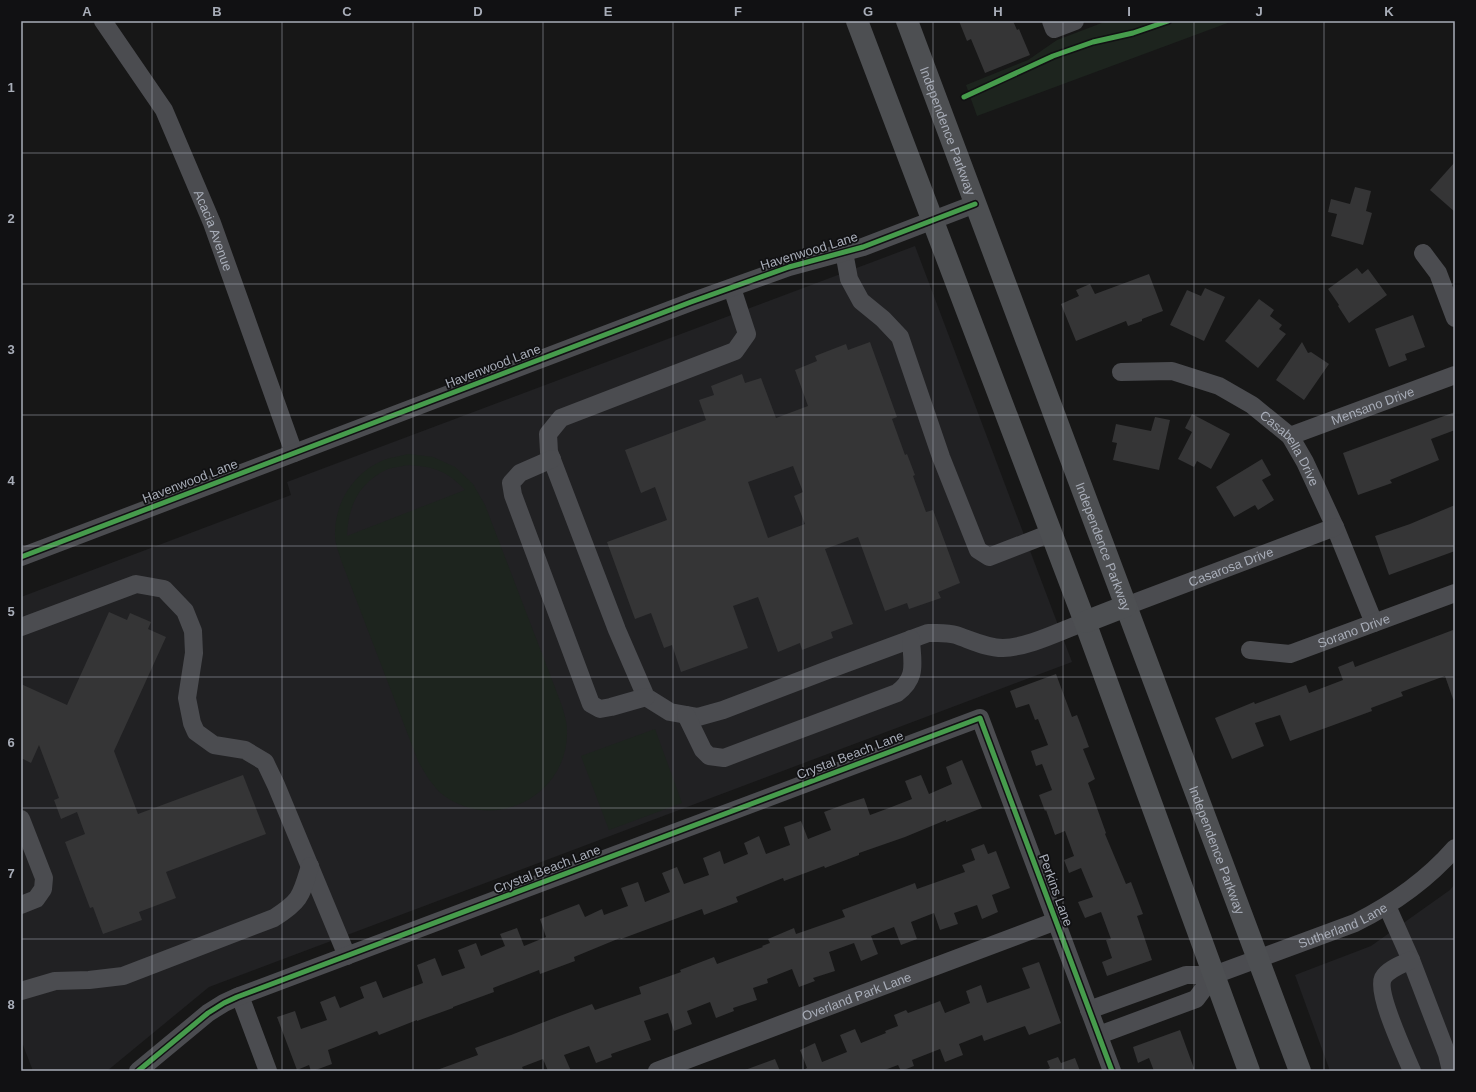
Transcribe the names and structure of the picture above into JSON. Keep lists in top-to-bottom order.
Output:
{
  "streets": {
    "main road": ["Independence Parkway"],
    "street": [
      "Acacia Avenue",
      "Havenwood Lane",
      "Mensano Drive",
      "Casabella Drive",
      "Casarosa Drive",
      "Sorano Drive",
      "Crystal Beach Lane",
      "Perkins Lane",
      "Sutherland Lane",
      "Overland Park Lane"
    ]
  },
  "crossings": [
    ["Independence Parkway", "Havenwood Lane"],
    ["Independence Parkway", "Casarosa Drive"],
    ["Independence Parkway", "Sutherland Lane"],
    ["Acacia Avenue", "Havenwood Lane"],
    ["Mensano Drive", "Casabella Drive"],
    ["Casabella Drive", "Casarosa Drive"],
    ["Casabella Drive", "Sorano Drive"],
    ["Crystal Beach Lane", "Perkins Lane"],
    ["Perkins Lane", "Sutherland Lane"],
    ["Perkins Lane", "Overland Park Lane"]
  ],
  "grid": {
    "columns": [
      "A",
      "B",
      "C",
      "D",
      "E",
      "F",
      "G",
      "H",
      "I",
      "J",
      "K"
    ],
    "rows": [
      "1",
      "2",
      "3",
      "4",
      "5",
      "6",
      "7",
      "8"
    ]
  }
}
